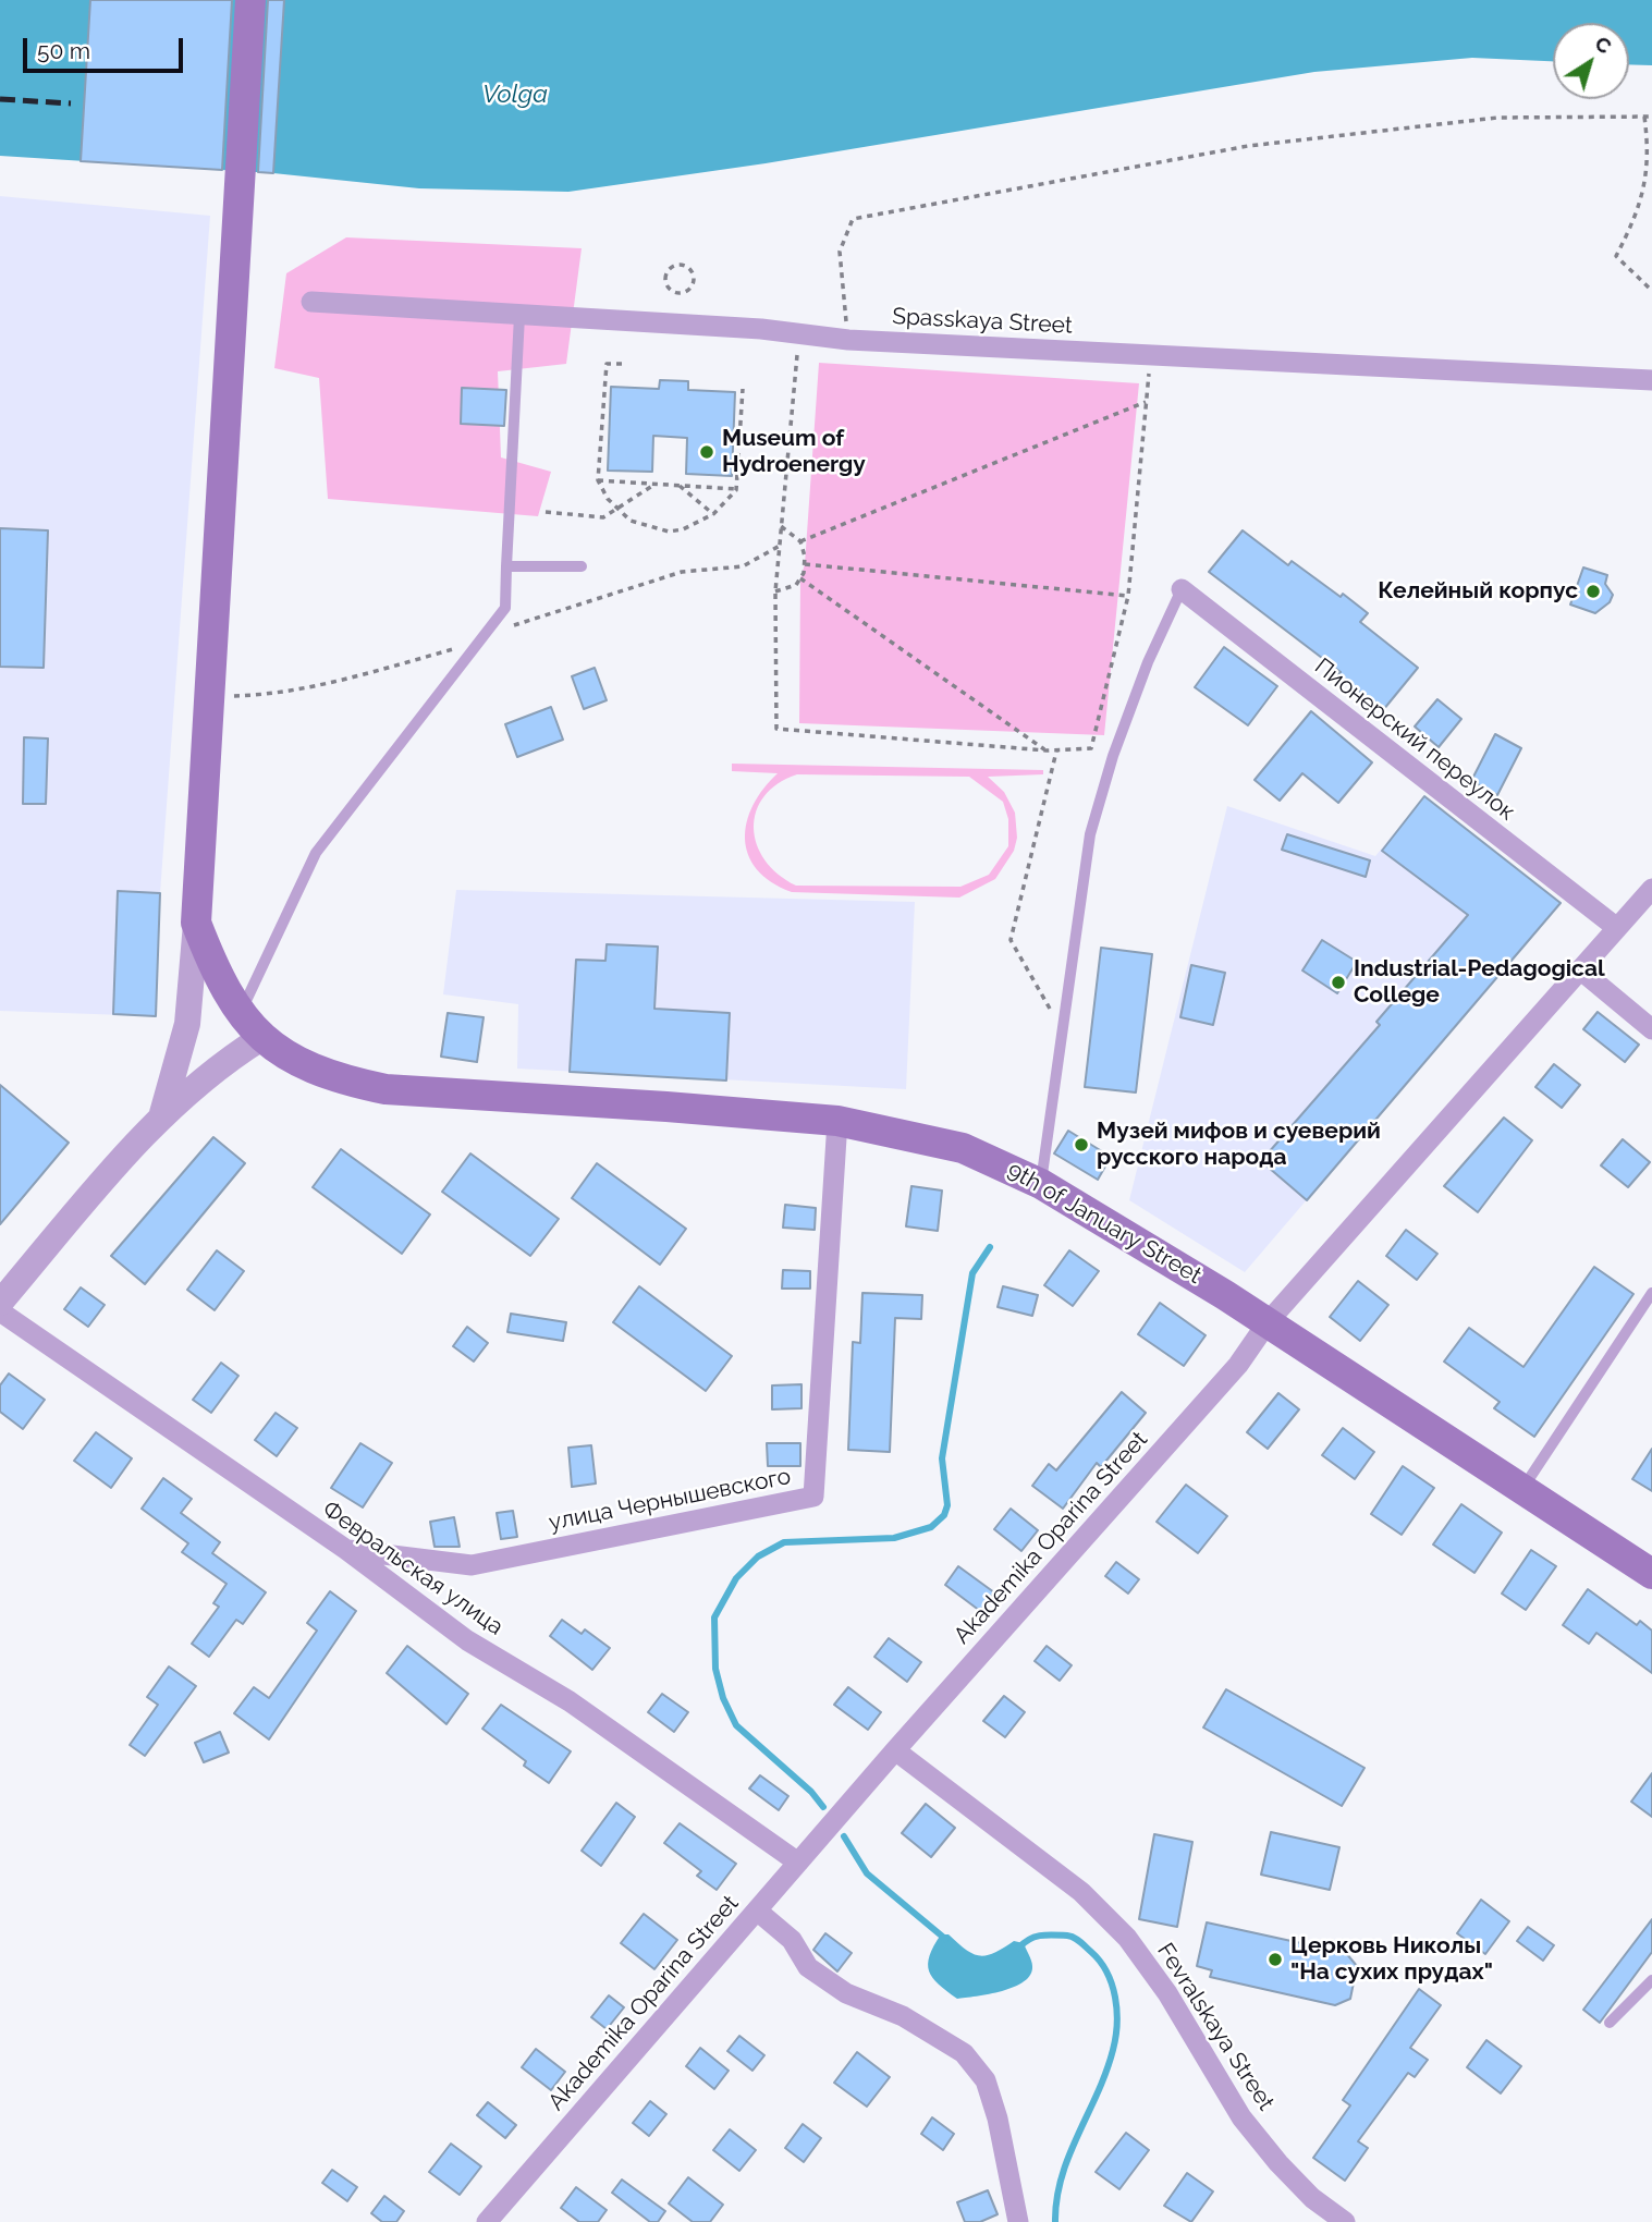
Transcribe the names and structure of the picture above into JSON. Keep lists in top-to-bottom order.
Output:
{
  "streets": {
    "main road": ["9th of January Street"],
    "street": [
      "Spasskaya Street",
      "Пионерский переулок",
      "улица Чернышевского",
      "Akademika Oparina Street",
      "Февральская улица",
      "Fevralskaya Street"
    ]
  },
  "crossings": [
    ["Пионерский переулок", "Akademika Oparina Street"],
    ["9th of January Street", "улица Чернышевского"],
    ["9th of January Street", "Akademika Oparina Street"],
    ["улица Чернышевского", "Февральская улица"],
    ["Akademika Oparina Street", "Февральская улица"],
    ["Akademika Oparina Street", "Fevralskaya Street"]
  ],
  "water": ["Volga"],
  "places": [
    "Museum of Hydroenergy",
    "Келейный корпус",
    "Industrial-Pedagogical College",
    "Музей мифов и суеверий русского народа",
    "Церковь Николы \"На сухих прудах\""
  ],
  "scale_bar": "50 m",
  "north": "top right"
}
